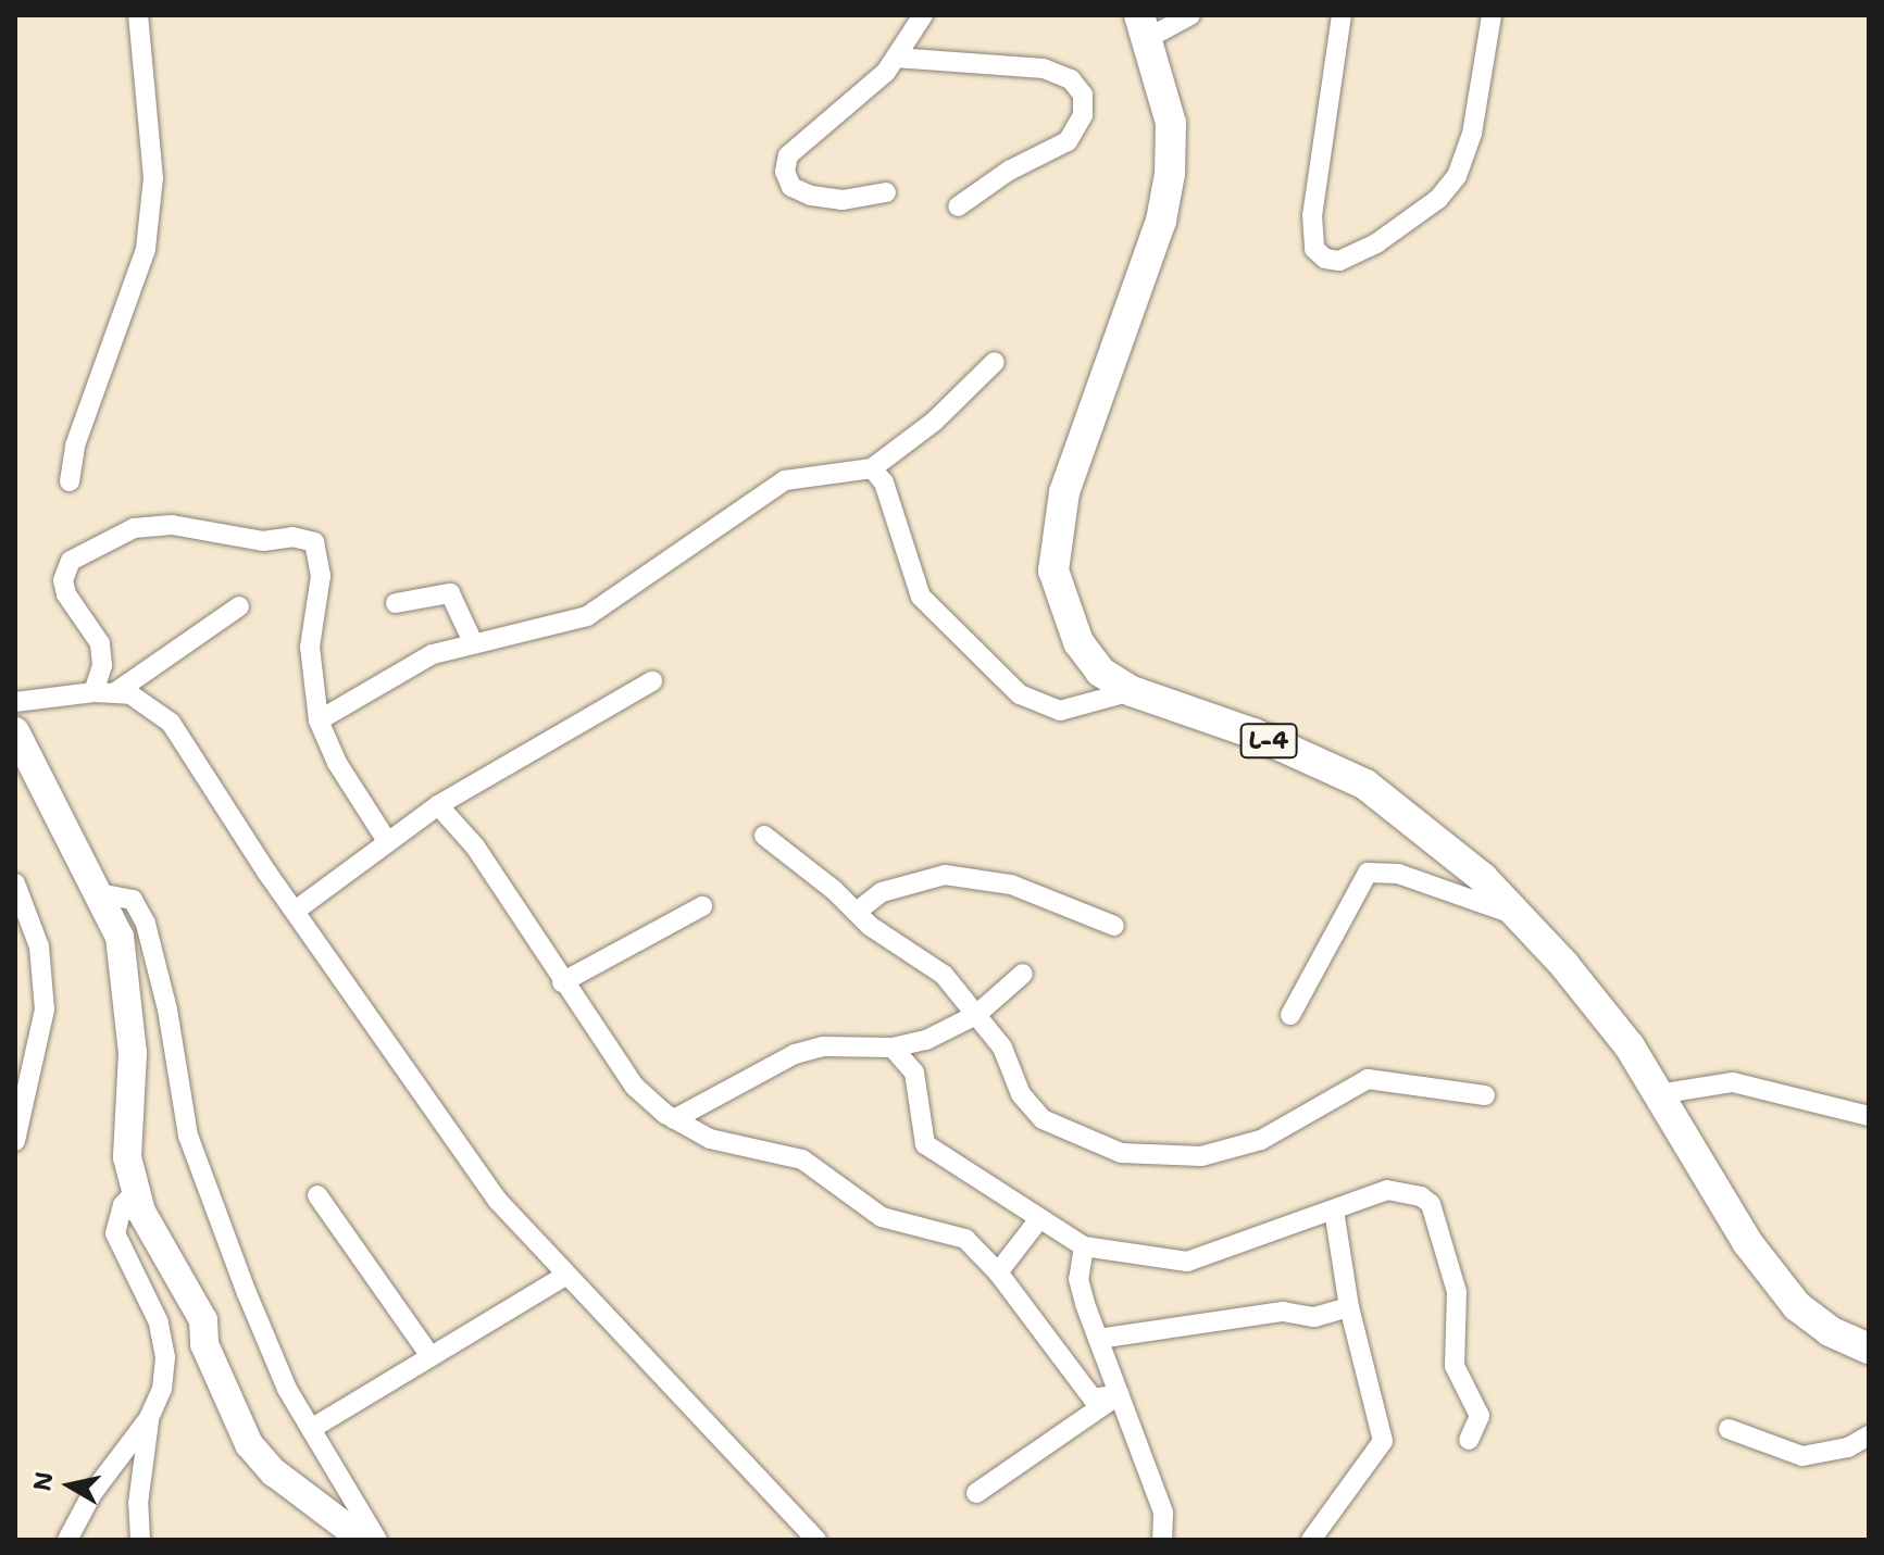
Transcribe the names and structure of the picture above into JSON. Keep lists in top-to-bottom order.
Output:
{
  "streets": {
    "main road": ["L-4"]
  },
  "north": "left"
}
